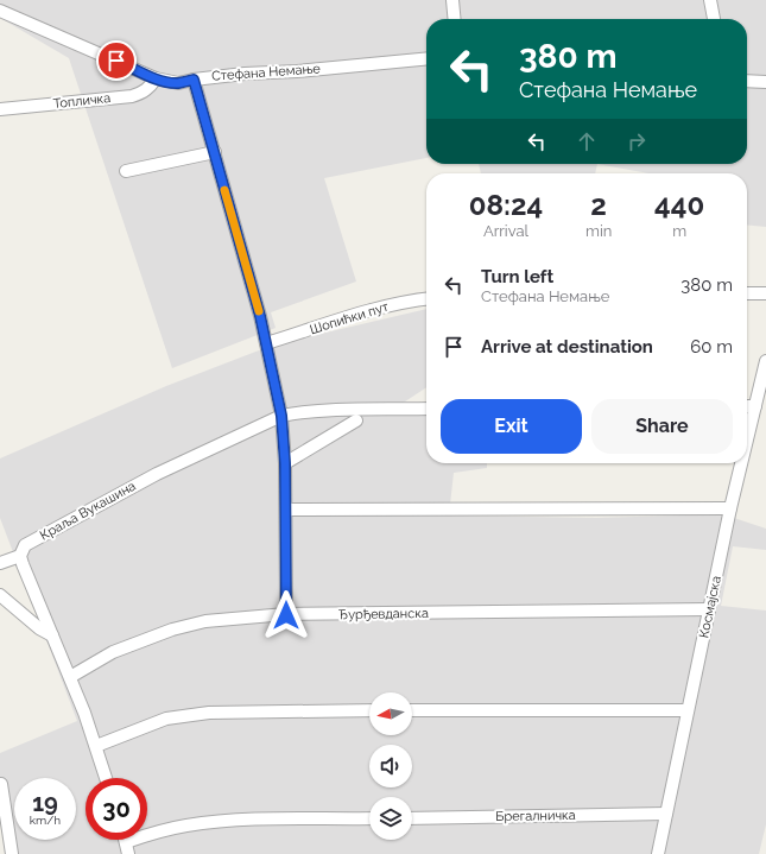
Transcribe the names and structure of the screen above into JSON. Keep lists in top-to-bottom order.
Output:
{
  "streets": {
    "street": [
      "Стефана Немање",
      "Топличка",
      "Шопићки пут",
      "Краља Вукашина",
      "Космајска",
      "Ђурђевданска",
      "Брегалничка"
    ]
  },
  "crossings": [
    ["Стефана Немање", "Топличка"],
    ["Космајска", "Ђурђевданска"],
    ["Космајска", "Брегалничка"]
  ],
  "north": "left",
  "page": {
    "turn": ["380 m", "Стефана Немање"],
    "eta": [
      "08:24",
      "Arrival",
      "2",
      "min",
      "440",
      "m"
    ],
    "list": [
      {
        "name": "Turn left",
        "note": "Стефана Немање",
        "value": "380 m"
      },
      {
        "name": "Arrive at destination",
        "value": "60 m"
      }
    ],
    "buttons": ["Exit", "Share"],
    "speed": "19 km/h",
    "limit": "30"
  }
}
